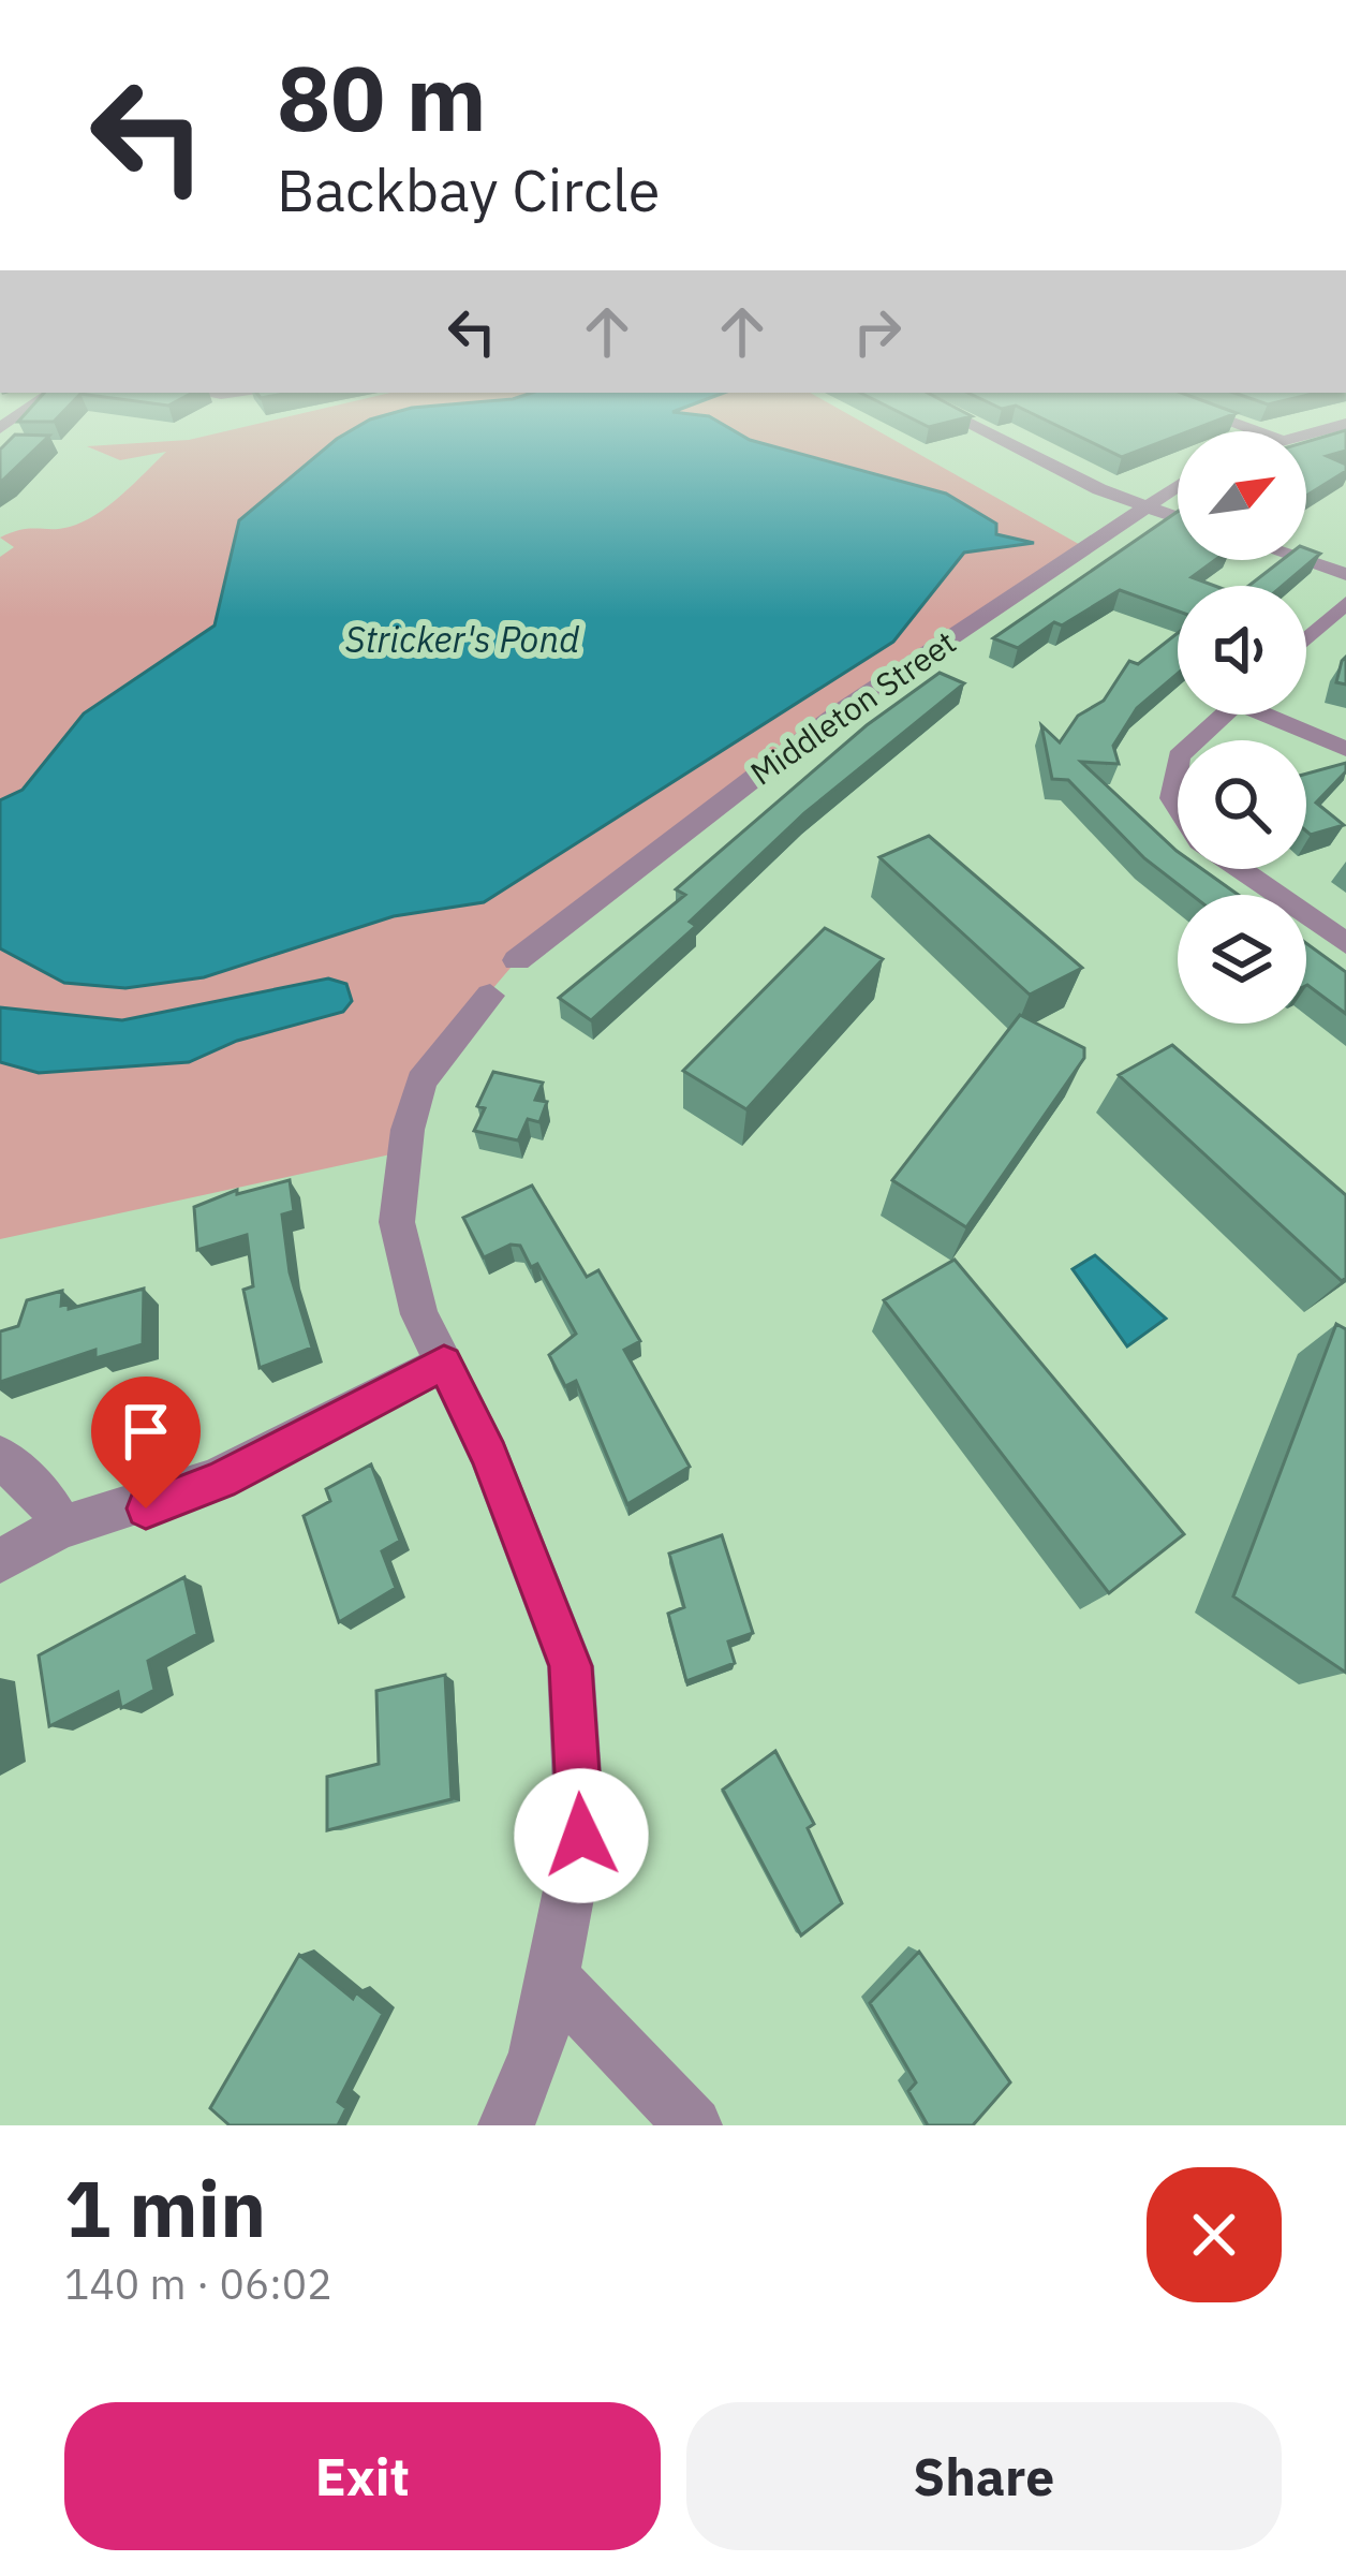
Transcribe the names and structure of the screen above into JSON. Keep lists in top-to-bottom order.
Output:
{
  "streets": {
    "street": ["Middleton Street"]
  },
  "water": ["Stricker's Pond"],
  "north": "top right",
  "page": {
    "turn": ["80 m", "Backbay Circle"],
    "heading": ["1 min", "140 m · 06:02"],
    "buttons": ["Exit", "Share"]
  }
}
